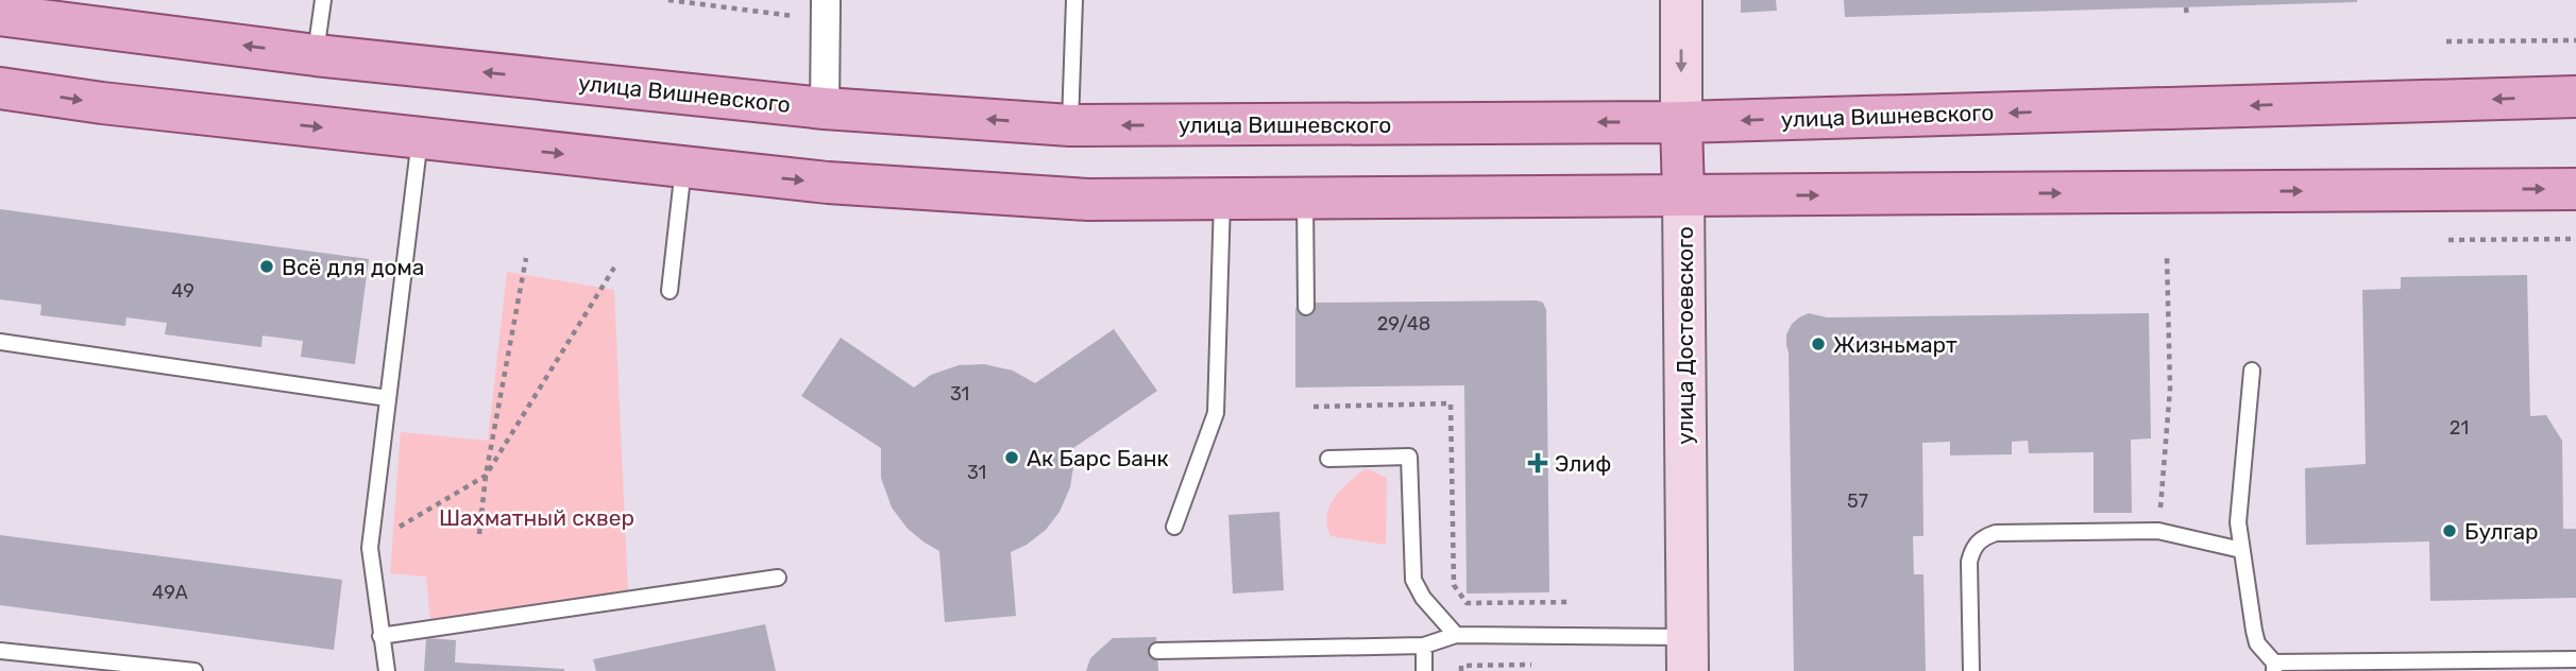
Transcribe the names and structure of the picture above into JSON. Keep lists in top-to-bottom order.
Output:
{
  "streets": {
    "main road": ["улица Вишневского", "улица Достоевского"]
  },
  "crossings": [
    ["улица Вишневского", "улица Достоевского"]
  ],
  "parks": ["Шахматный сквер"],
  "places": {
    "other": [
      "Всё для дома",
      "Жизньмарт",
      "Ак Барс Банк",
      "Булгар"
    ],
    "health": ["Элиф"]
  },
  "house_numbers": [
    "49",
    "29/48",
    "31",
    "21",
    "31",
    "57",
    "49А"
  ]
}
